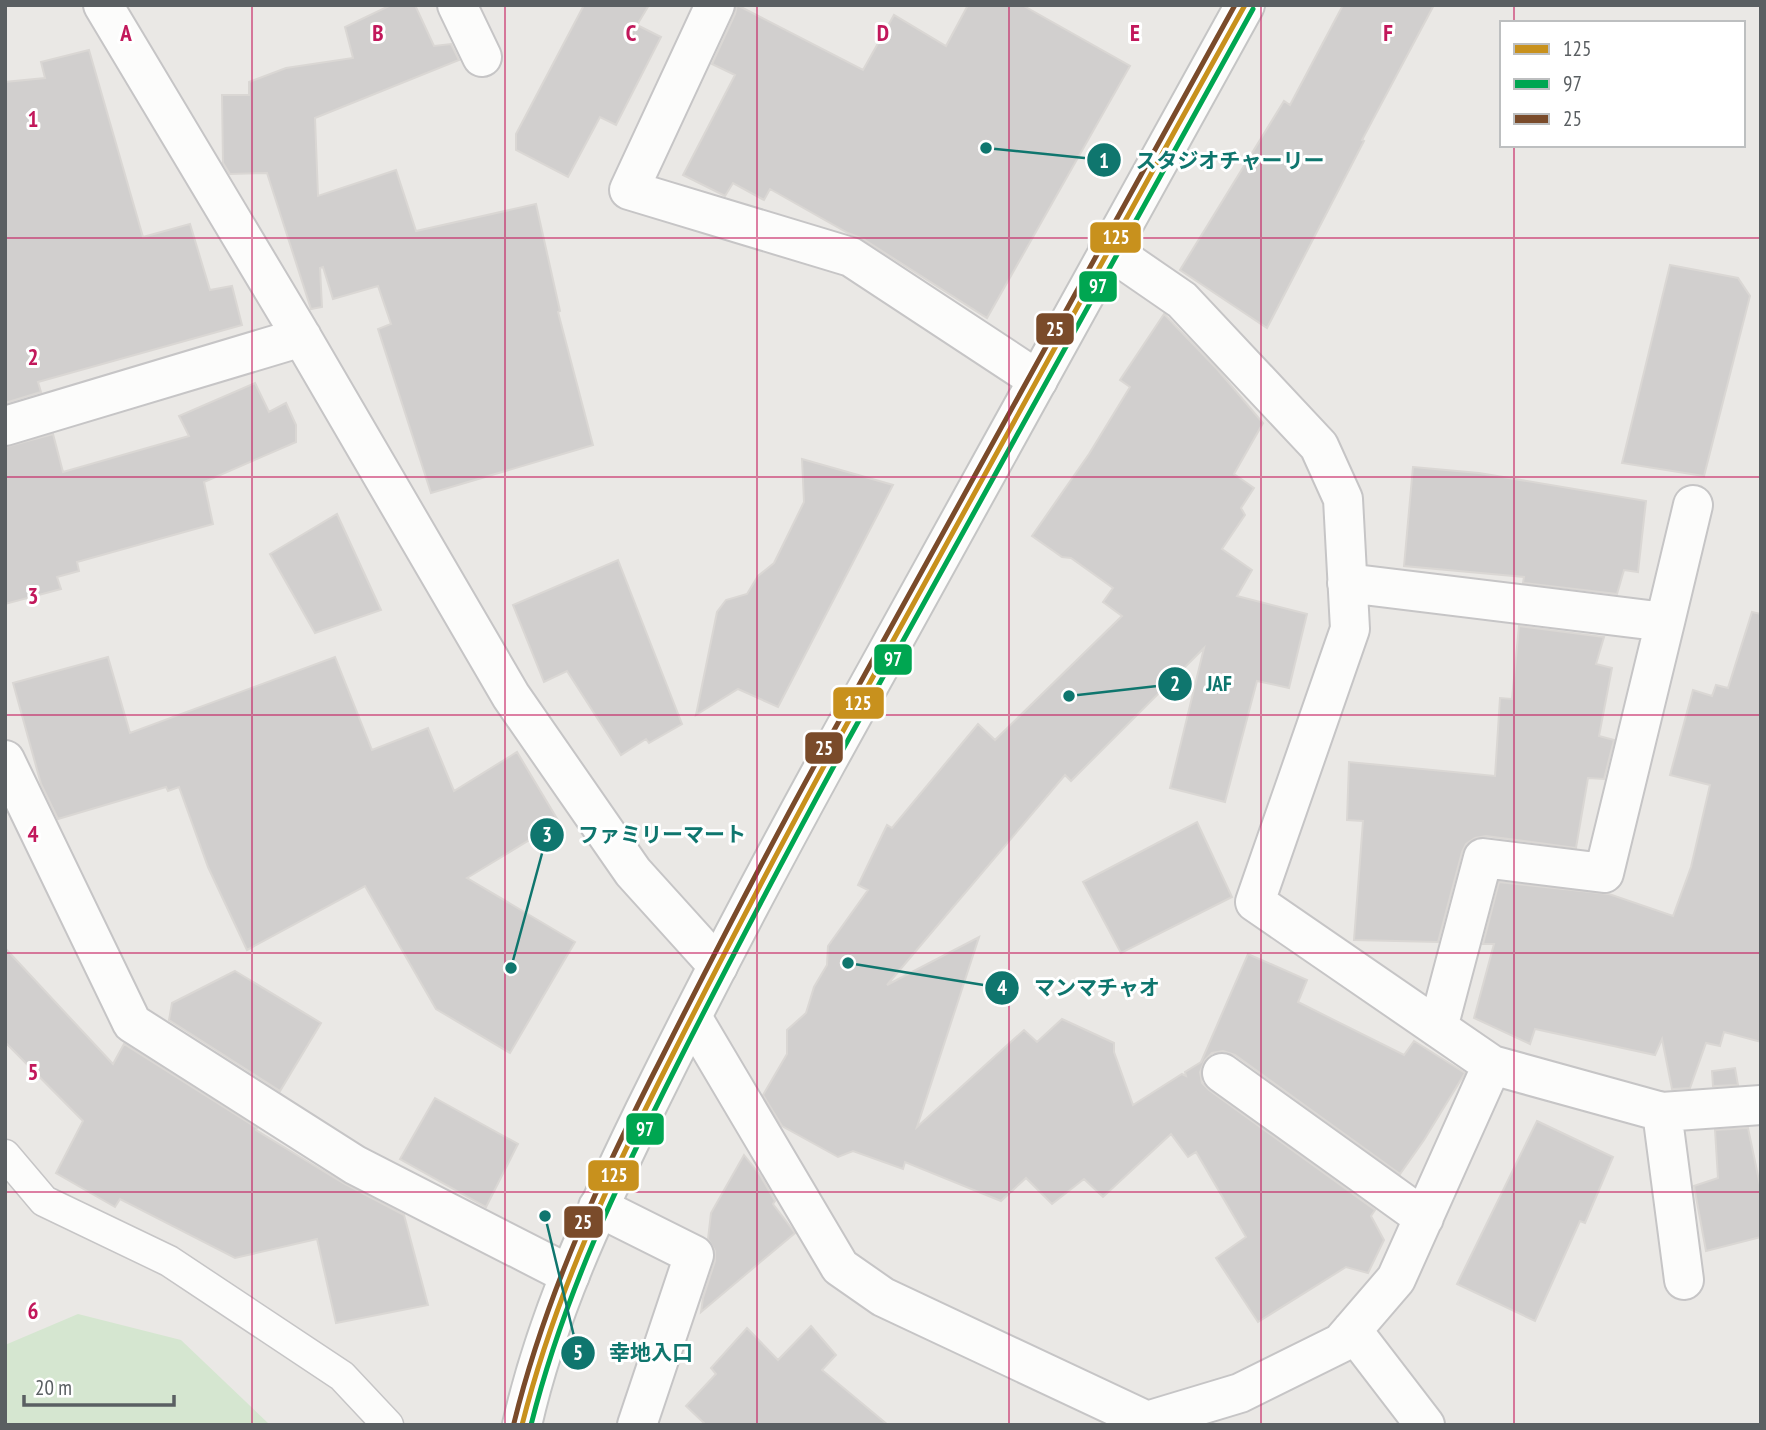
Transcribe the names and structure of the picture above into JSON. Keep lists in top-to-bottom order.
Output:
{
  "places": [
    "スタジオチャーリー",
    "JAF",
    "マンマチャオ",
    "ファミリーマート",
    "幸地入口"
  ],
  "lines": ["transit line 125", "transit line 25", "transit line 97"],
  "legend": ["125", "97", "25"],
  "scale_bar": "20 m",
  "grid": {
    "columns": [
      "A",
      "B",
      "C",
      "D",
      "E",
      "F"
    ],
    "rows": [
      "1",
      "2",
      "3",
      "4",
      "5",
      "6"
    ]
  }
}
